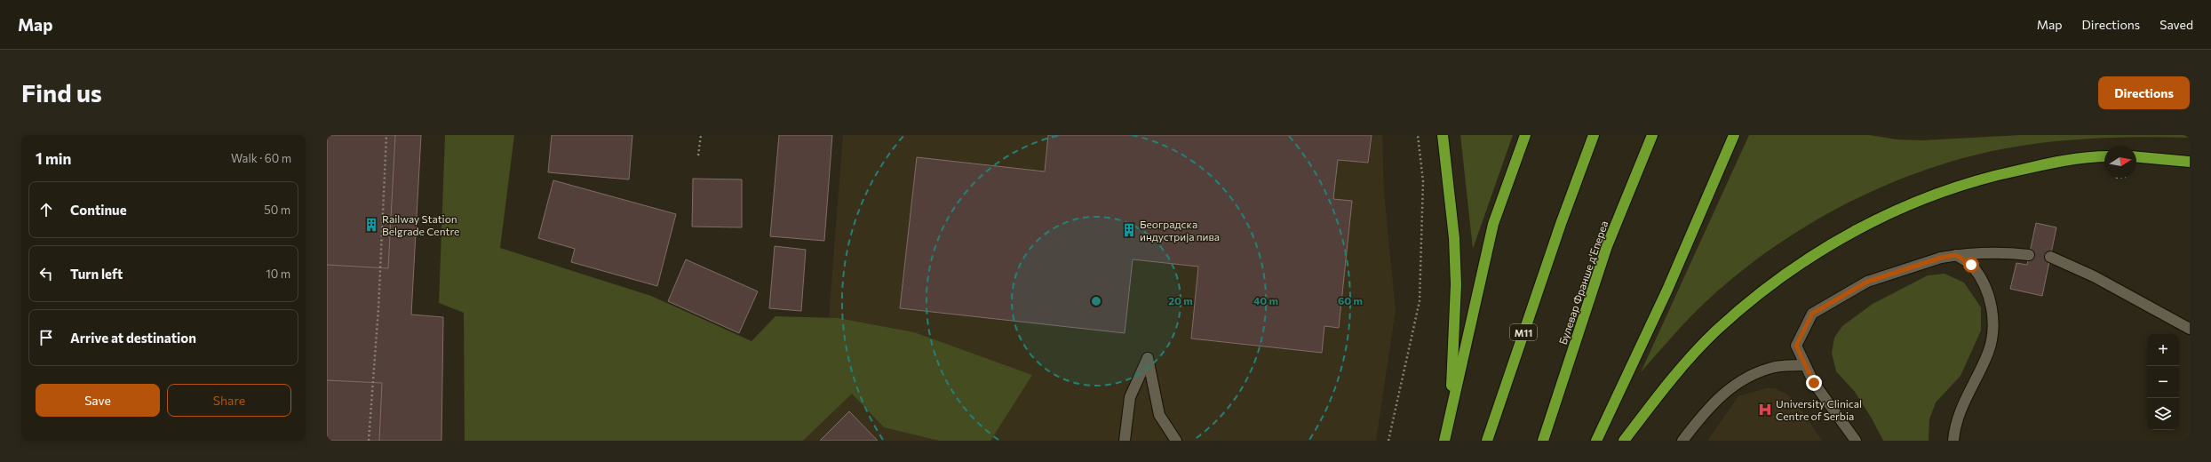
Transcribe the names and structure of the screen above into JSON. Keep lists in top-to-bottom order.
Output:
{
  "streets": {
    "highway": ["Булевар Франше д'Епереа", "M11"]
  },
  "places": {
    "building": ["Railway Station Belgrade Centre", "Београдска индустрија пива"],
    "hospital": ["University Clinical Centre of Serbia"]
  },
  "north": "right",
  "page": {
    "header": "Map",
    "nav": ["Map", "Directions", "Saved"],
    "buttons": [
      "Directions",
      ["Save", "Share"]
    ],
    "title": "Find us",
    "heading": ["1 min", "Walk · 60 m"],
    "list": [
      ["Continue", "50 m"],
      ["Turn left", "10 m"],
      "Arrive at destination"
    ],
    "map_buttons": ["+", "−"]
  },
  "rings": ["20 m", "40 m", "60 m"]
}
